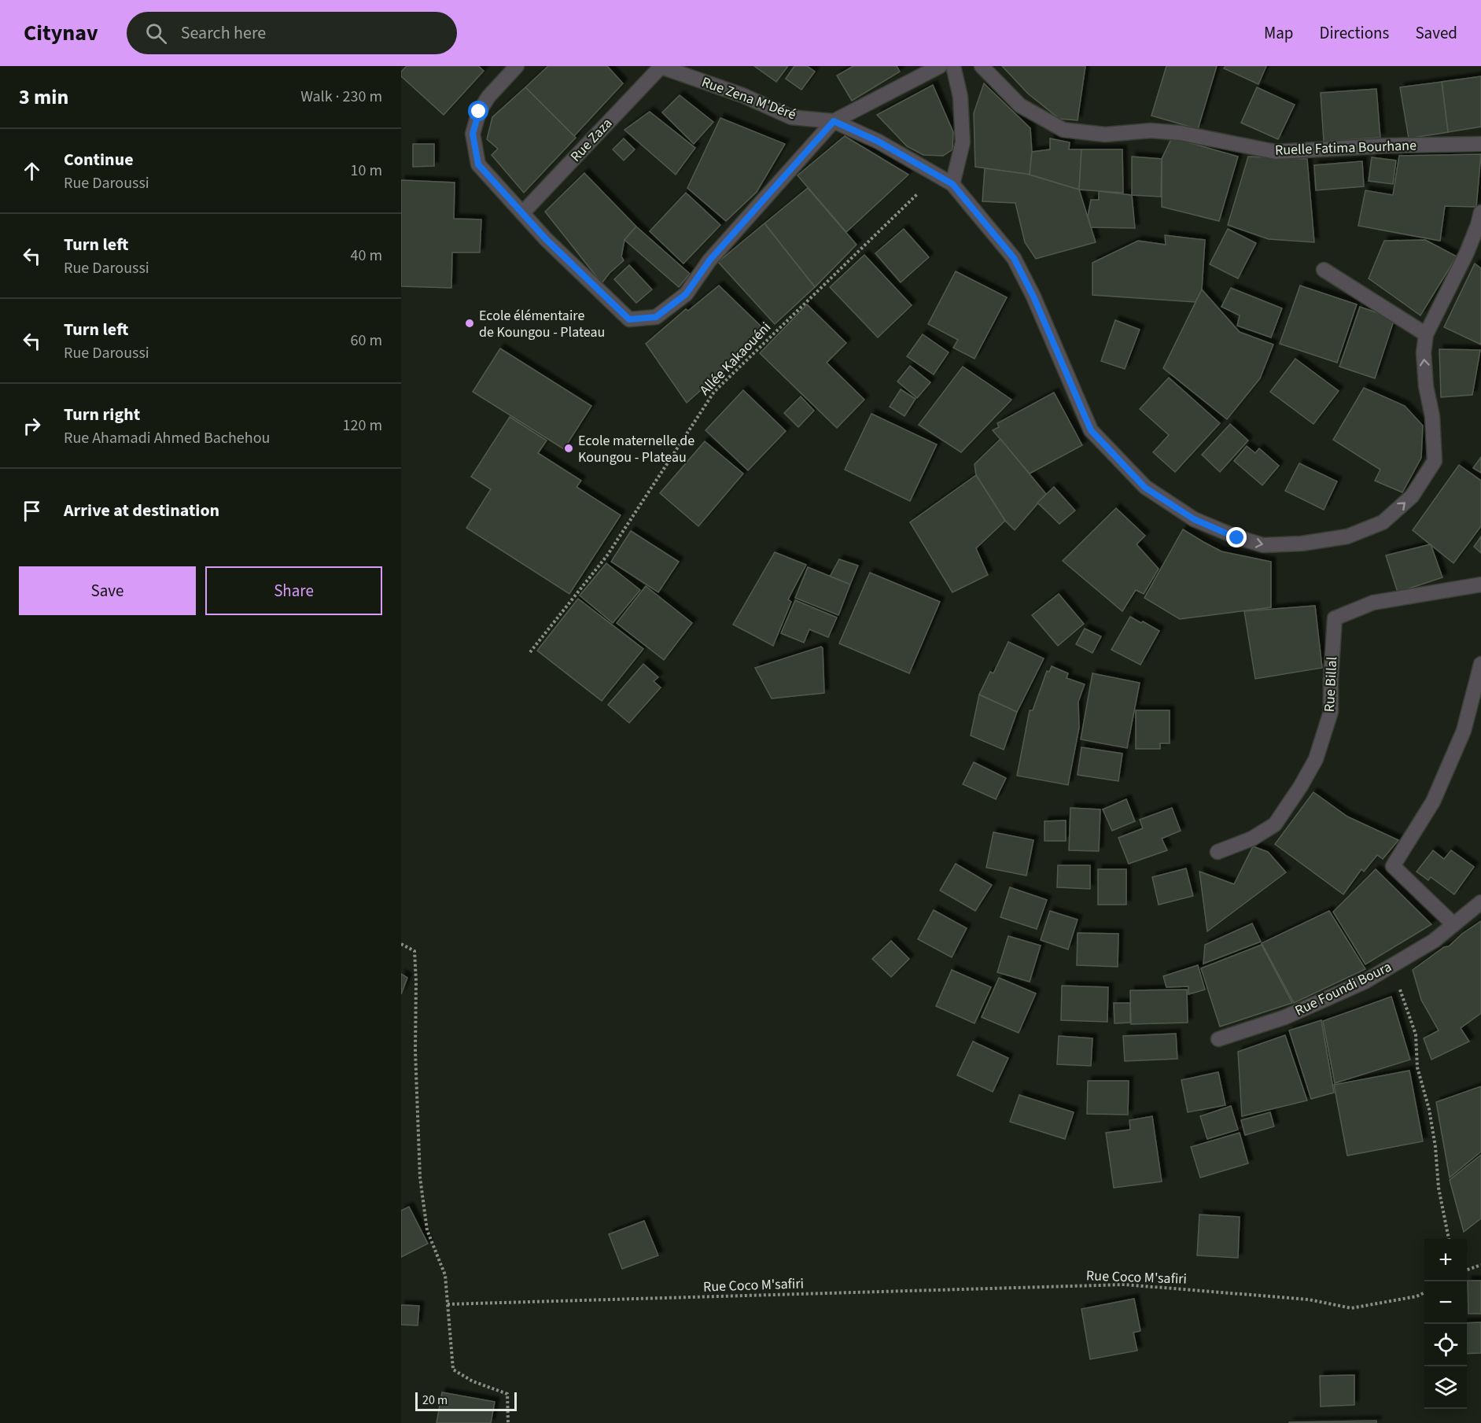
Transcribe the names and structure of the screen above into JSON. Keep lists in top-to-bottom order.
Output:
{
  "streets": {
    "street": [
      "Rue Zena M'Déré",
      "Rue Zaza",
      "Ruelle Fatima Bourhane",
      "Rue Billal",
      "Rue Foundi Boura"
    ],
    "path": ["Allée Kakaouéni", "Rue Coco M'safiri"]
  },
  "crossings": [
    ["Rue Zena M'Déré", "Rue Zaza"]
  ],
  "places": ["Ecole élémentaire de Koungou - Plateau", "Ecole maternelle de Koungou - Plateau"],
  "scale_bar": "20 m",
  "page": {
    "header": "Citynav",
    "search": "Search here",
    "nav": ["Map", "Directions", "Saved"],
    "heading": ["3 min", "Walk · 230 m"],
    "list": [
      ["Continue", "Rue Daroussi", "10 m"],
      ["Turn left", "Rue Daroussi", "40 m"],
      ["Turn left", "Rue Daroussi", "60 m"],
      ["Turn right", "Rue Ahamadi Ahmed Bachehou", "120 m"],
      "Arrive at destination"
    ],
    "buttons": ["Save", "Share"],
    "map_buttons": ["+", "−"],
    "scale": "20 m"
  }
}
